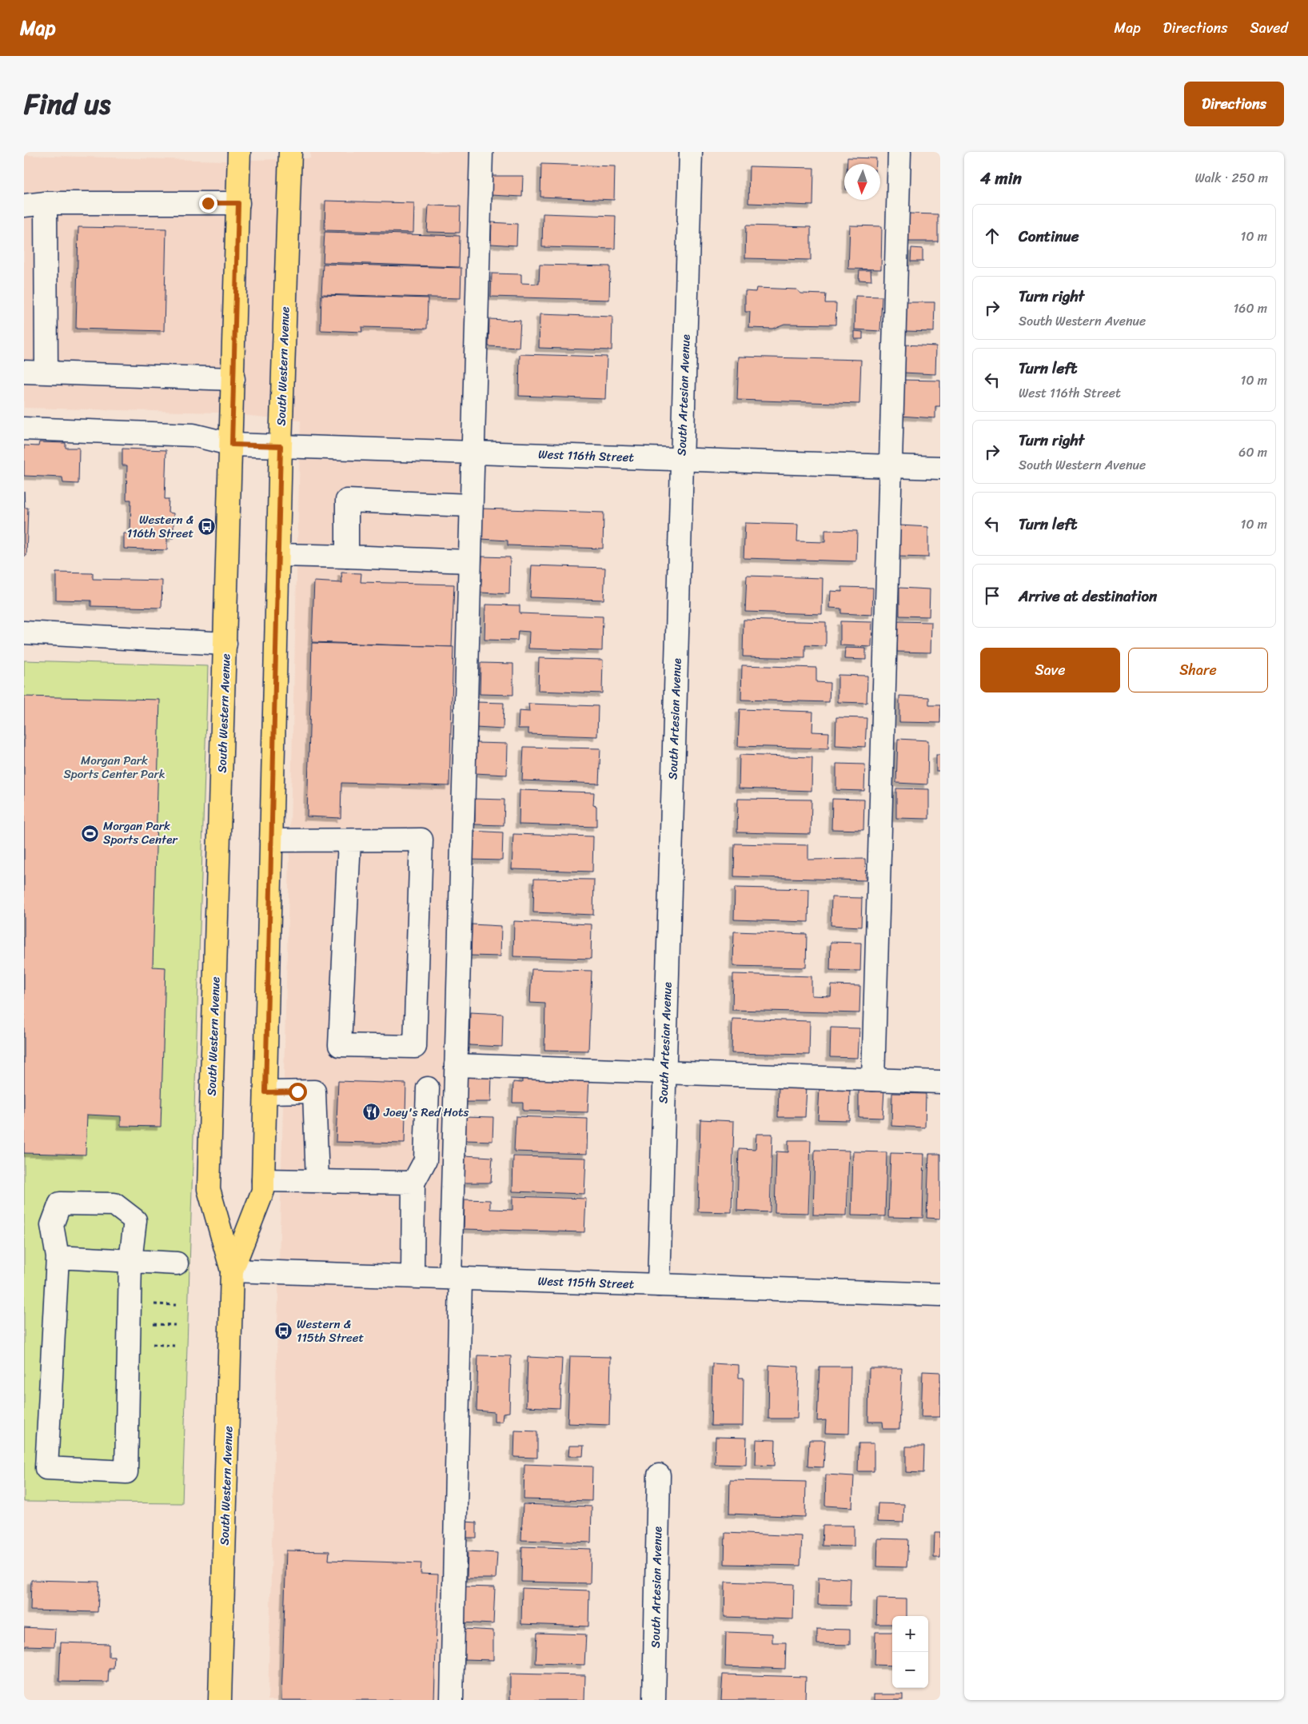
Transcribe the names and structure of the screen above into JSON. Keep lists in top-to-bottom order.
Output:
{
  "streets": {
    "main road": ["South Western Avenue"],
    "street": ["South Artesian Avenue", "West 116th Street", "West 115th Street"]
  },
  "crossings": [
    ["South Western Avenue", "West 116th Street"],
    ["South Western Avenue", "West 115th Street"],
    ["South Artesian Avenue", "West 116th Street"],
    ["South Artesian Avenue", "West 115th Street"]
  ],
  "parks": ["Morgan Park Sports Center Park"],
  "places": {
    "bus stop": ["Western & 116th Street", "Western & 115th Street"],
    "sports": ["Morgan Park Sports Center"],
    "restaurant": ["Joey's Red Hots"]
  },
  "north": "bottom",
  "page": {
    "header": "Map",
    "nav": ["Map", "Directions", "Saved"],
    "title": "Find us",
    "buttons": [
      "Directions",
      ["Save", "Share"]
    ],
    "heading": ["4 min", "Walk · 250 m"],
    "list": [
      ["Continue", "10 m"],
      ["Turn right", "South Western Avenue", "160 m"],
      ["Turn left", "West 116th Street", "10 m"],
      ["Turn right", "South Western Avenue", "60 m"],
      ["Turn left", "10 m"],
      "Arrive at destination"
    ],
    "map_buttons": ["+", "−"]
  }
}
